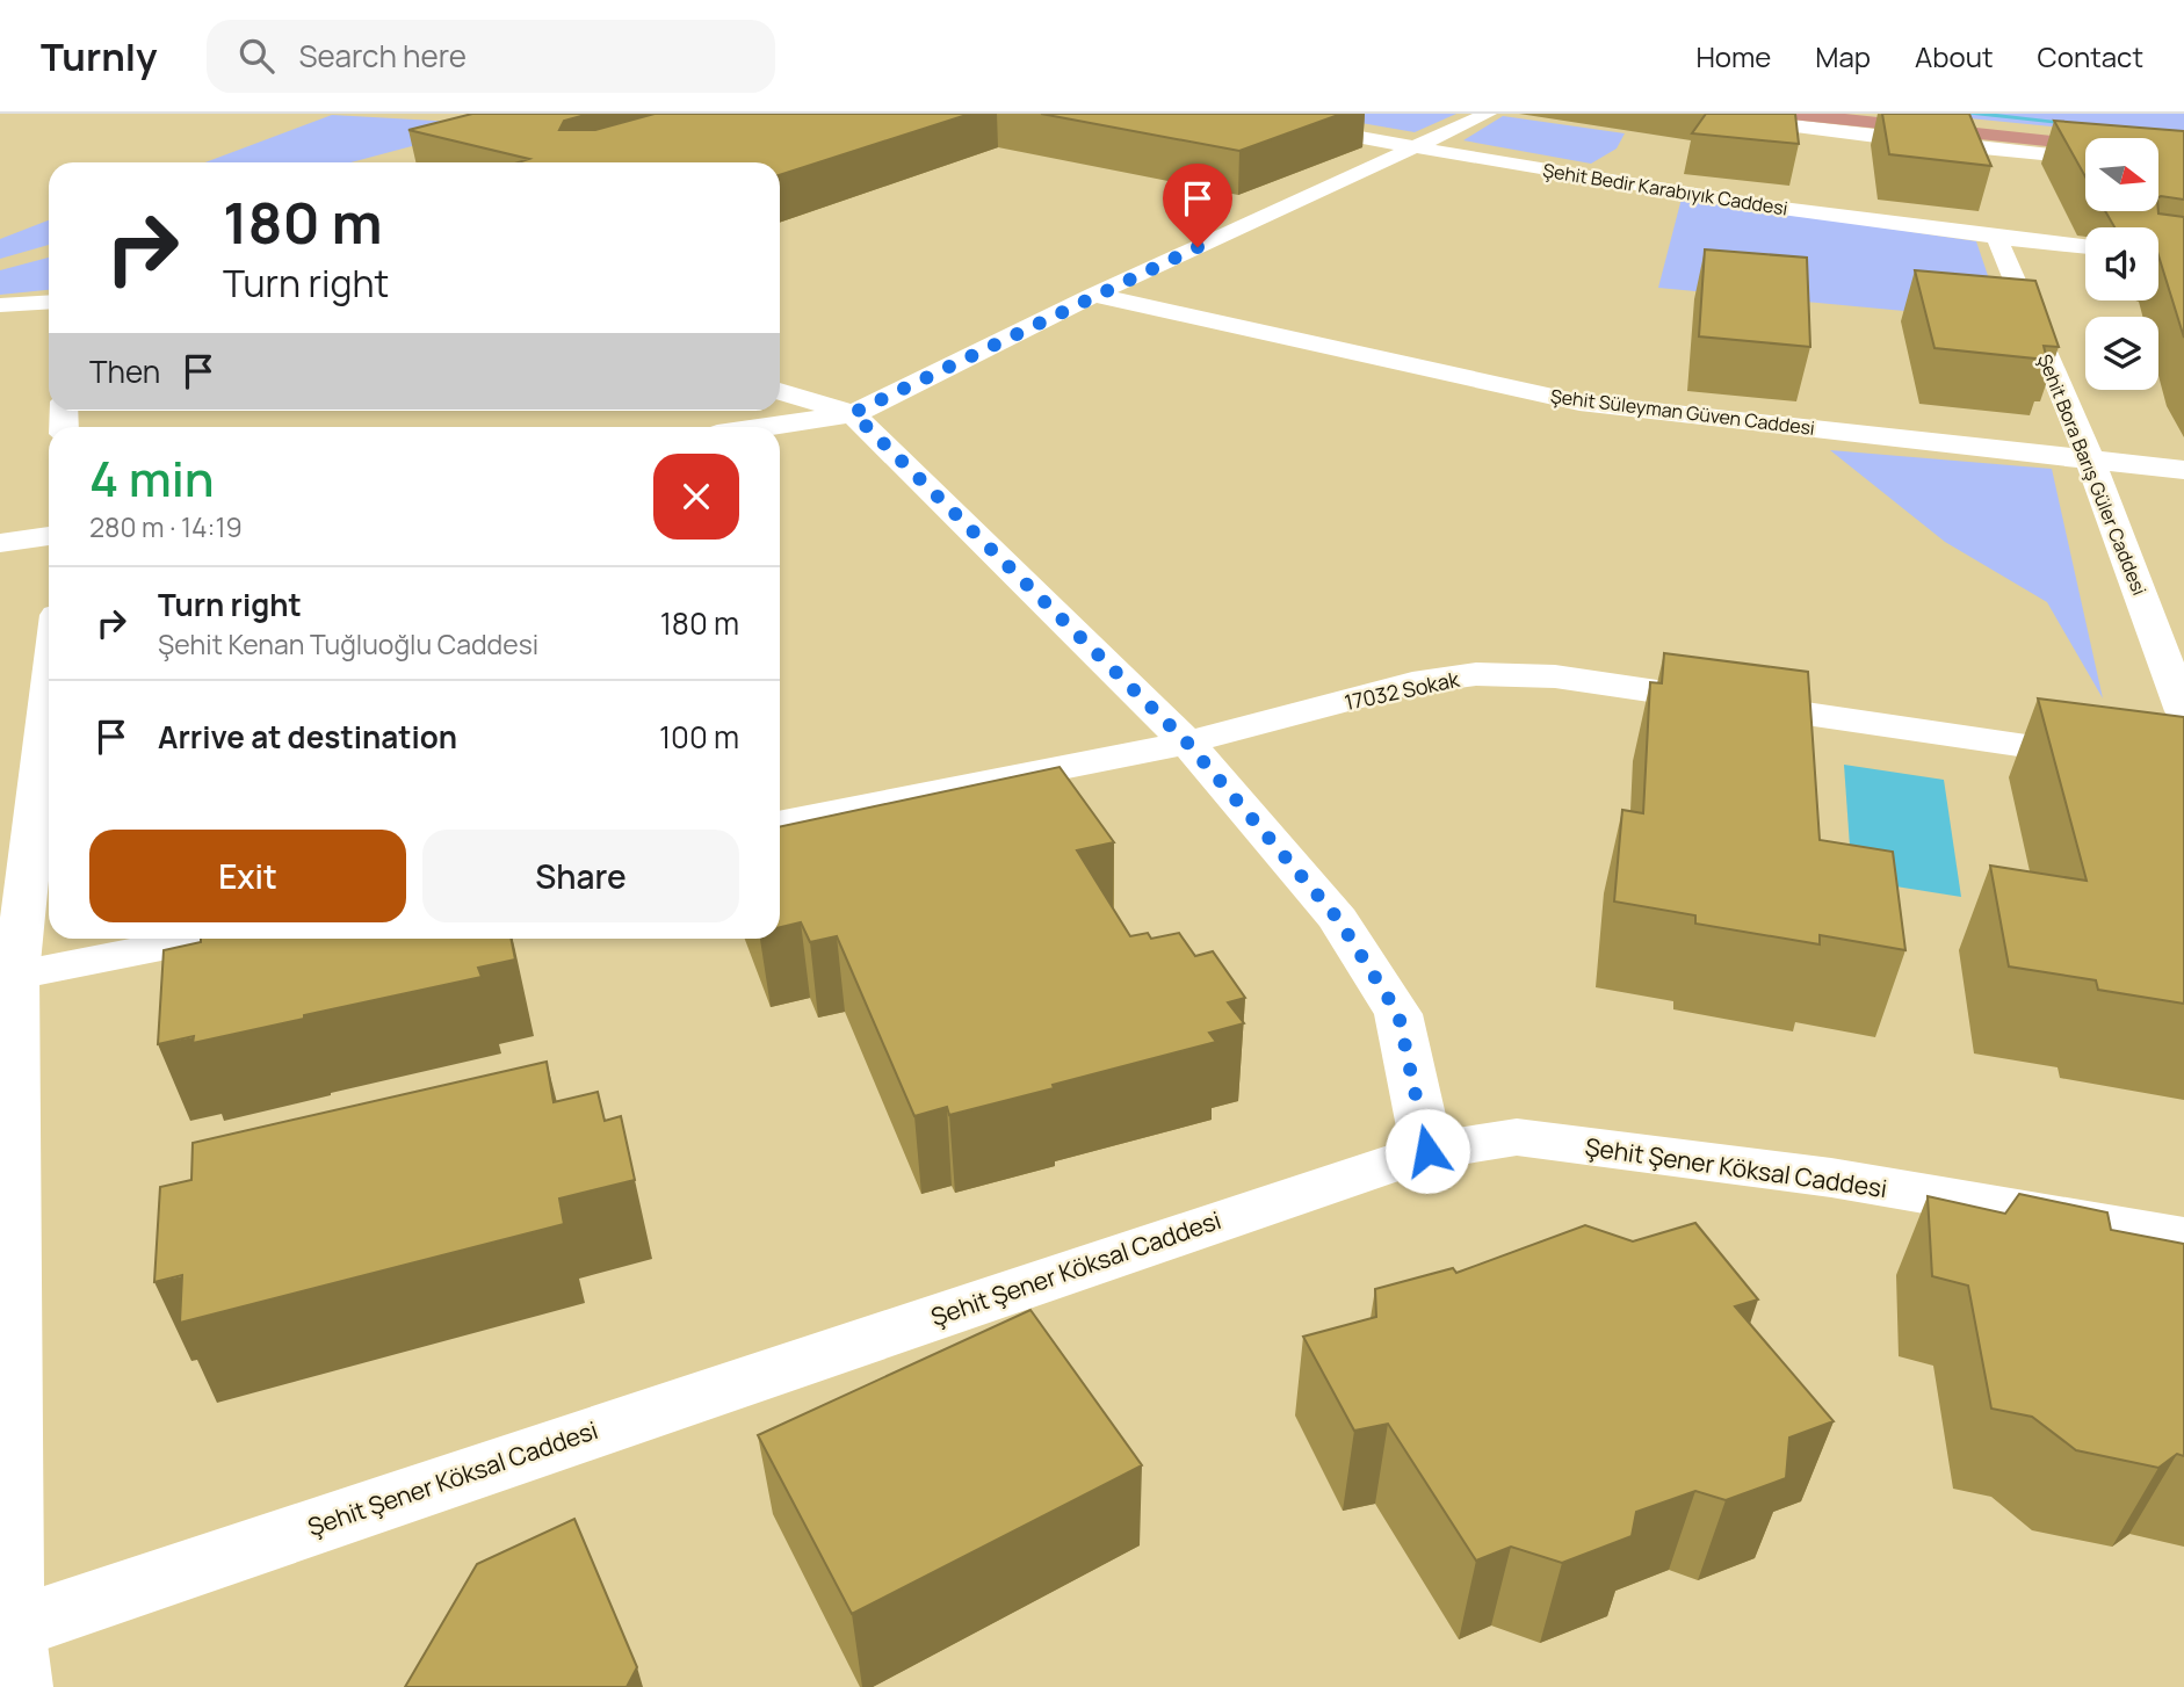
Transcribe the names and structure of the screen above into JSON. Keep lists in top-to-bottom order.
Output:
{
  "streets": {
    "street": [
      "Şehit Bedir Karabıyık Caddesi",
      "Şehit Süleyman Güven Caddesi",
      "Şehit Bora Barış Güler Caddesi",
      "17032 Sokak",
      "Şehit Şener Köksal Caddesi"
    ]
  },
  "crossings": [
    ["Şehit Bedir Karabıyık Caddesi", "Şehit Bora Barış Güler Caddesi"],
    ["Şehit Süleyman Güven Caddesi", "Şehit Bora Barış Güler Caddesi"]
  ],
  "north": "right",
  "page": {
    "header": "Turnly",
    "search": "Search here",
    "nav": [
      "Home",
      "Map",
      "About",
      "Contact"
    ],
    "turn": ["180 m", "Turn right"],
    "then": "Then",
    "heading": ["4 min", "280 m · 14:19"],
    "list": [
      {
        "name": "Turn right",
        "note": "Şehit Kenan Tuğluoğlu Caddesi",
        "value": "180 m"
      },
      {
        "name": "Arrive at destination",
        "value": "100 m"
      }
    ],
    "buttons": ["Exit", "Share"]
  }
}
